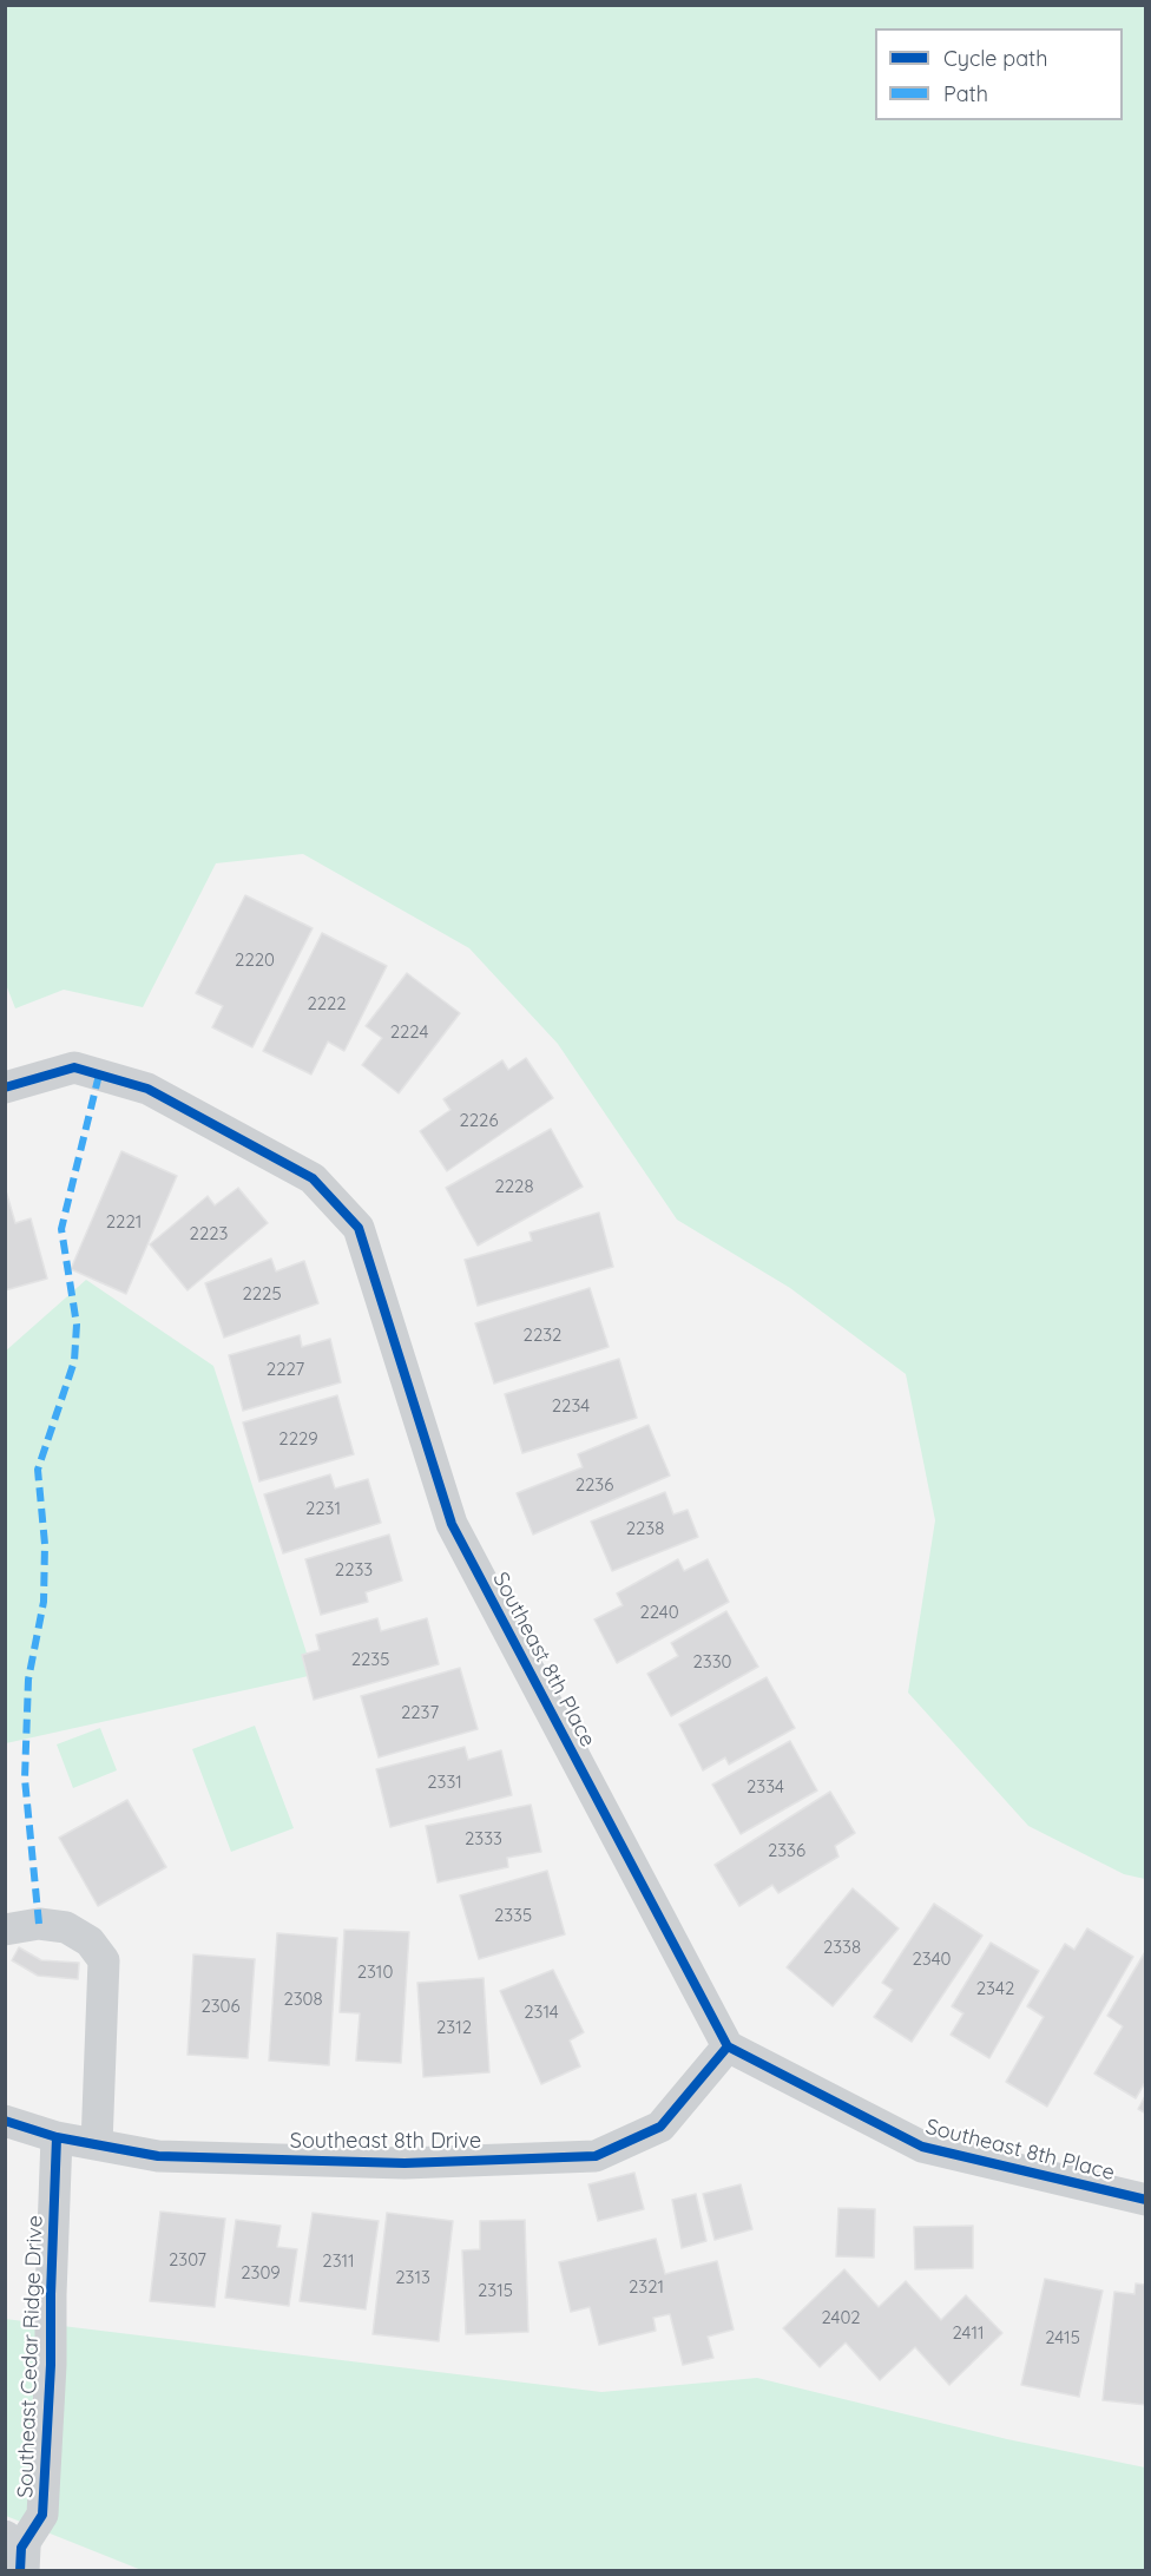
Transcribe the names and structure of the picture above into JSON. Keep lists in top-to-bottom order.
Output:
{
  "streets": {
    "street": ["Southeast 8th Place", "Southeast 8th Drive", "Southeast Cedar Ridge Drive"]
  },
  "crossings": [
    ["Southeast 8th Place", "Southeast 8th Drive"],
    ["Southeast 8th Drive", "Southeast Cedar Ridge Drive"]
  ],
  "house_numbers": [
    "2220",
    "2222",
    "2224",
    "2226",
    "2228",
    "2221",
    "2223",
    "2225",
    "2232",
    "2227",
    "2234",
    "2229",
    "2236",
    "2231",
    "2238",
    "2233",
    "2240",
    "2235",
    "2330",
    "2237",
    "2331",
    "2334",
    "2333",
    "2336",
    "2335",
    "2338",
    "2340",
    "2310",
    "2342",
    "2308",
    "2306",
    "2314",
    "2312",
    "2307",
    "2311",
    "2309",
    "2313",
    "2321",
    "2315",
    "2402",
    "2411",
    "2415"
  ],
  "legend": ["Cycle path", "Path"]
}
